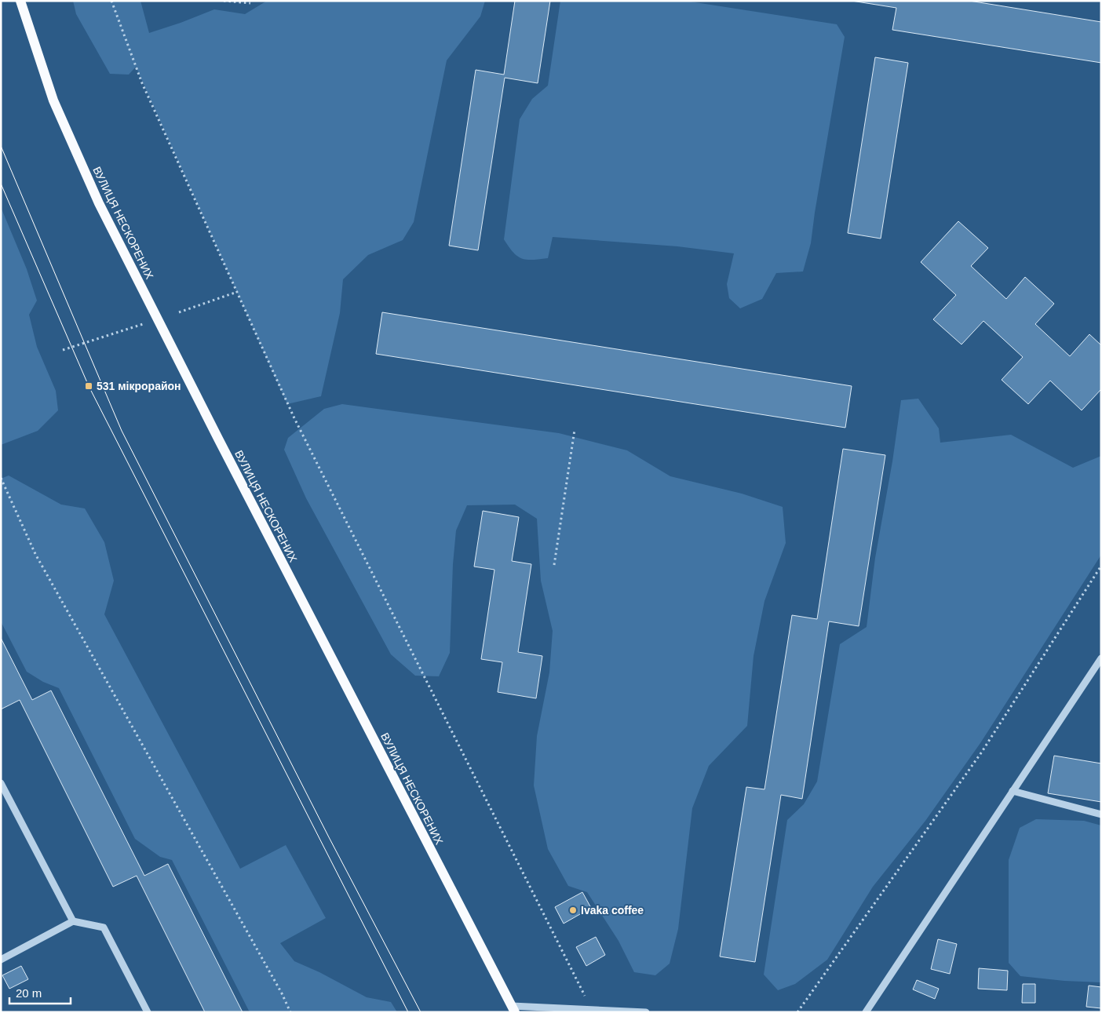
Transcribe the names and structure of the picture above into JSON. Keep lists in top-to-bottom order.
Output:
{
  "streets": {
    "main road": ["ВУЛИЦЯ НЕСКОРЕНИХ"]
  },
  "places": {
    "transit": ["531 мікрорайон"],
    "other": ["Ivaka coffee"]
  },
  "scale_bar": "20 m"
}
